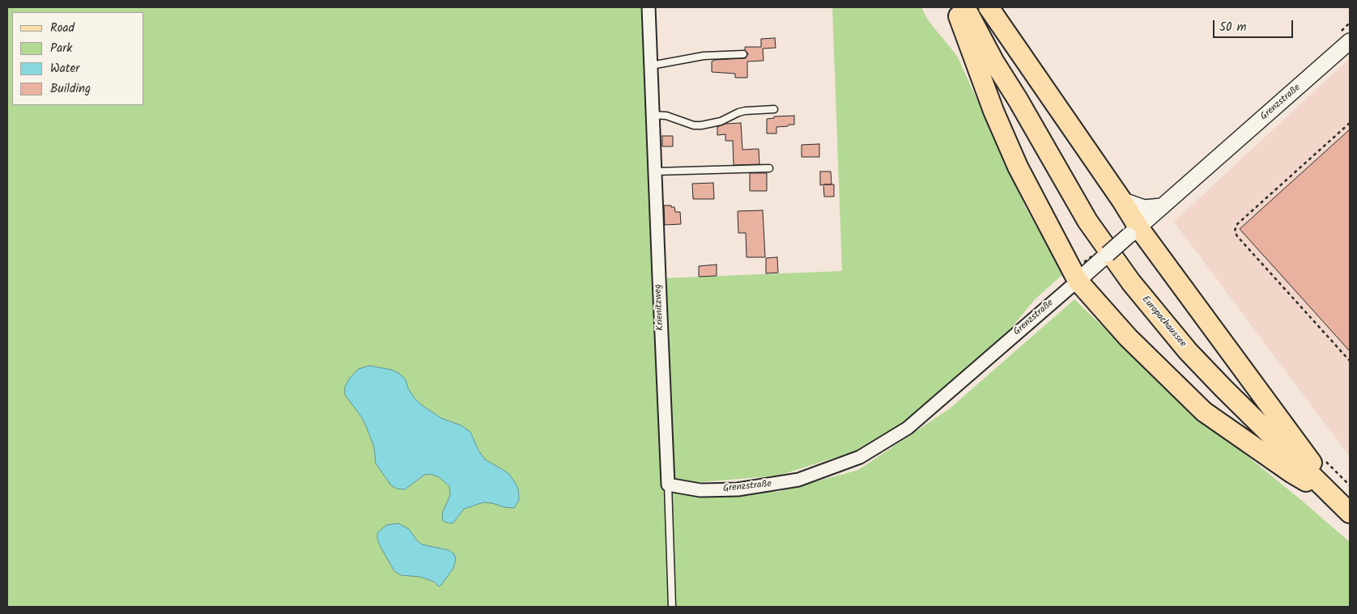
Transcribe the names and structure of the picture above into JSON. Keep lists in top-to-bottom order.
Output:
{
  "streets": {
    "main road": ["Europachaussee"],
    "street": ["Grenzstraße", "Krienitzweg"]
  },
  "crossings": [
    ["Grenzstraße", "Krienitzweg"]
  ],
  "legend": [
    "Road",
    "Park",
    "Water",
    "Building"
  ],
  "scale_bar": "50 m"
}
